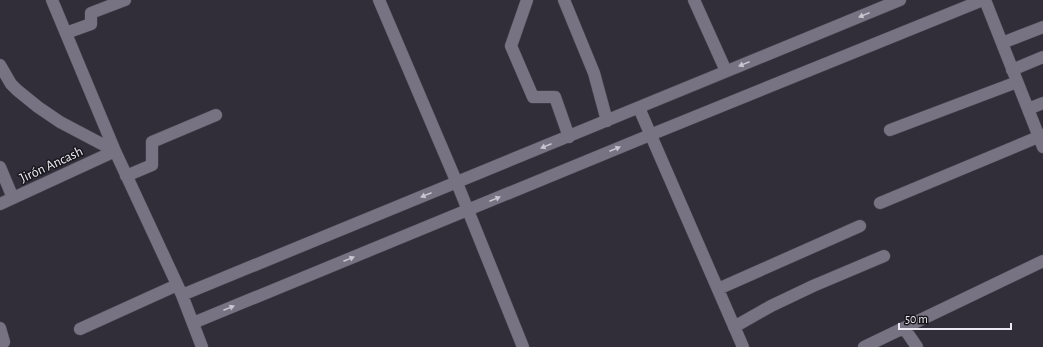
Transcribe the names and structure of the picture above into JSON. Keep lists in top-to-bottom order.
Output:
{
  "streets": {
    "street": ["Jirón Ancash"]
  },
  "scale_bar": "50 m"
}
